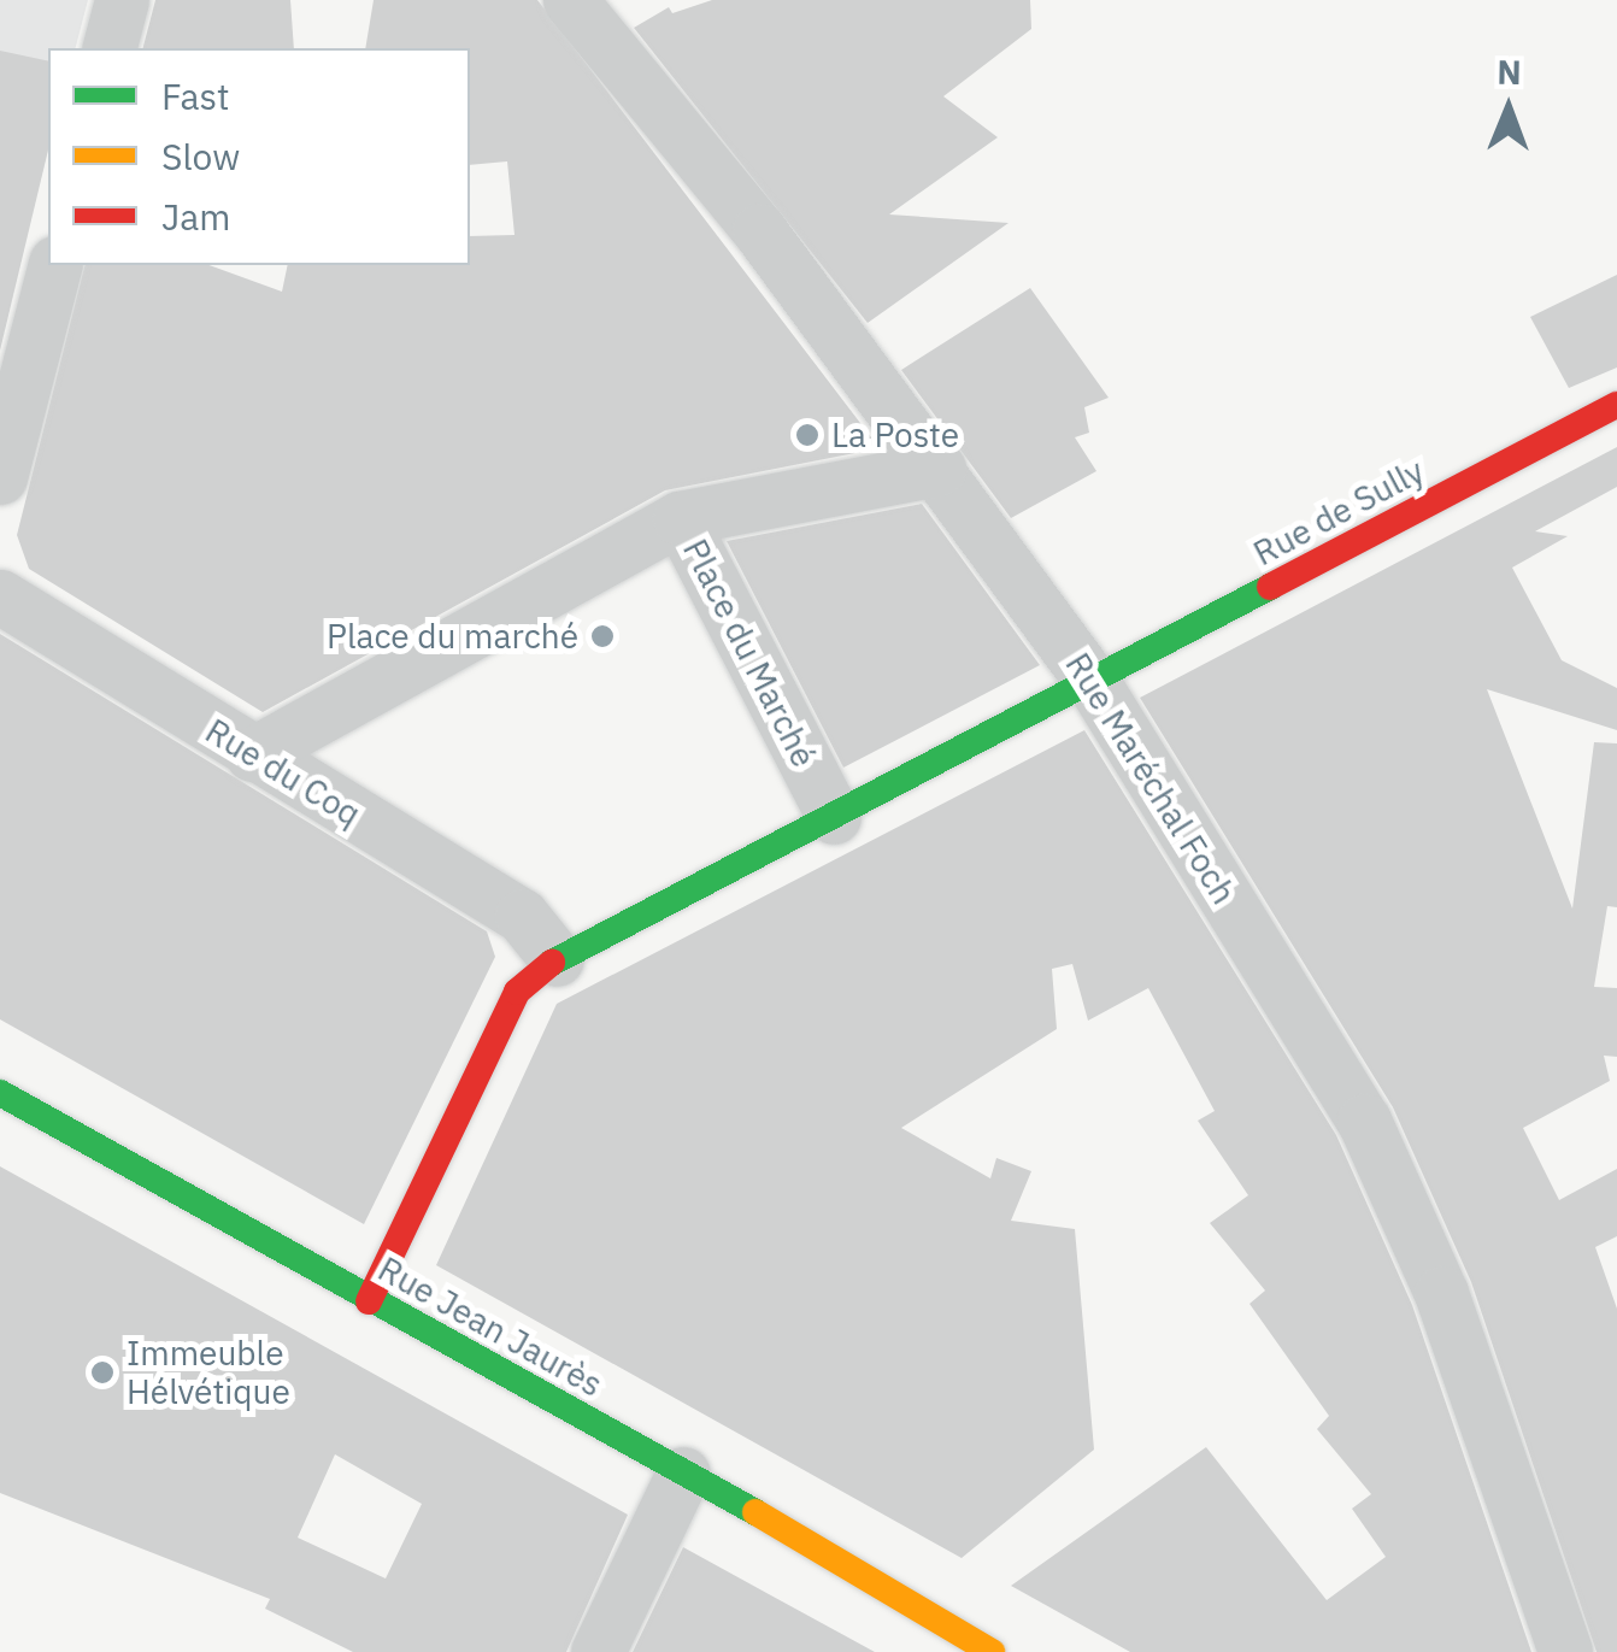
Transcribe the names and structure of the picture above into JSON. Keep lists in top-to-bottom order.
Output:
{
  "streets": {
    "street": [
      "Rue de Sully",
      "Place du Marché",
      "Rue du Coq",
      "Rue Maréchal Foch",
      "Rue Jean Jaurès"
    ]
  },
  "crossings": [
    ["Rue de Sully", "Place du Marché"],
    ["Rue de Sully", "Rue Maréchal Foch"],
    ["Place du Marché", "Rue du Coq"]
  ],
  "places": ["La Poste", "Place du marché", "Immeuble Hélvétique"],
  "legend": ["Fast", "Slow", "Jam"],
  "north": "top"
}
